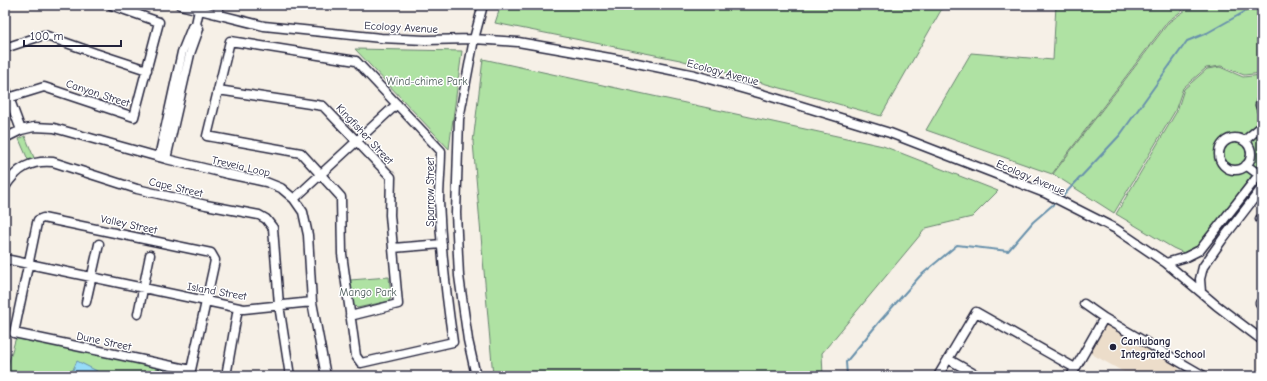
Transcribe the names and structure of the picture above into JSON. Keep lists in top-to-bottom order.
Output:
{
  "streets": {
    "street": [
      "Ecology Avenue",
      "Canyon Street",
      "Kingfisher Street",
      "Treveia Loop",
      "Cape Street",
      "Sparrow Street",
      "Valley Street",
      "Island Street",
      "Dune Street"
    ]
  },
  "crossings": [
    ["Kingfisher Street", "Sparrow Street"],
    ["Treveia Loop", "Island Street"],
    ["Cape Street", "Island Street"],
    ["Valley Street", "Island Street"],
    ["Valley Street", "Dune Street"],
    ["Island Street", "Dune Street"]
  ],
  "parks": ["Wind-chime Park", "Mango Park"],
  "places": ["Canlubang Integrated School"],
  "scale_bar": "100 m"
}
